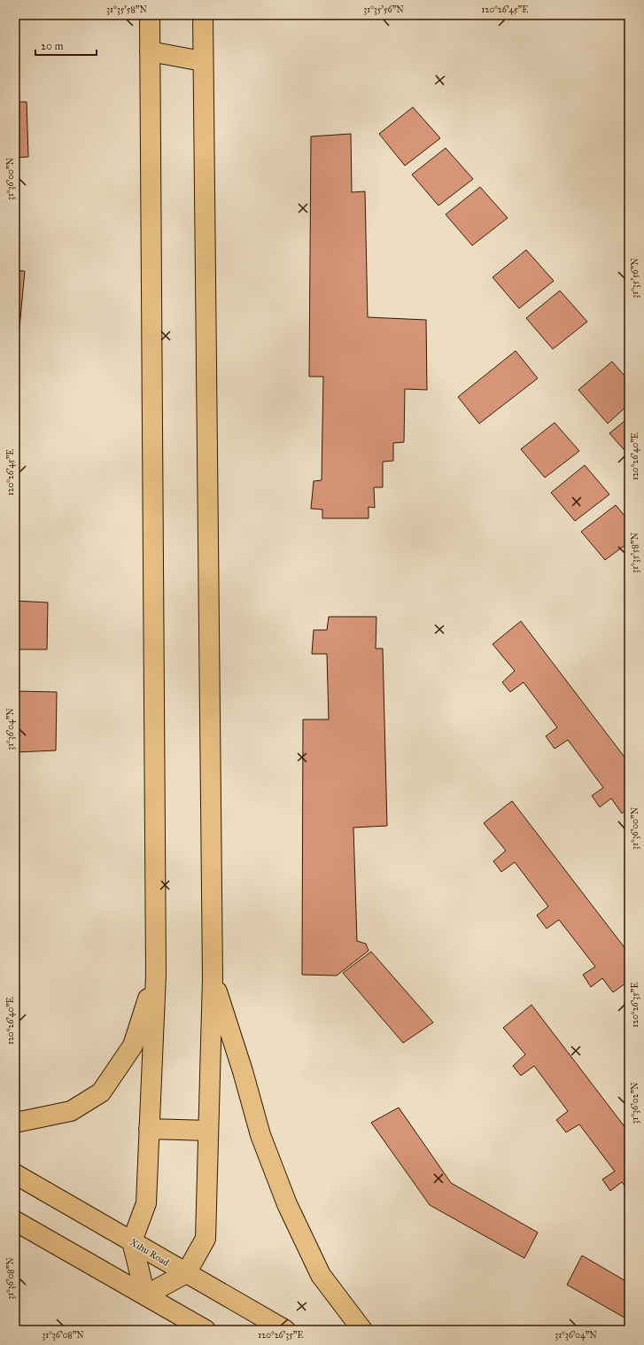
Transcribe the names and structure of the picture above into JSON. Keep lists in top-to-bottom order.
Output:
{
  "streets": {
    "main road": ["Xihu Road"]
  },
  "scale_bar": "20 m",
  "coordinates": [
    "31°35'58\"N",
    "31°35'56\"N",
    "120°26'45\"E",
    "31°36'00\"N",
    "120°26'40\"E",
    "31°36'04\"N",
    "120°26'35\"E",
    "31°36'02\"N",
    "31°36'08\"N"
  ]
}
